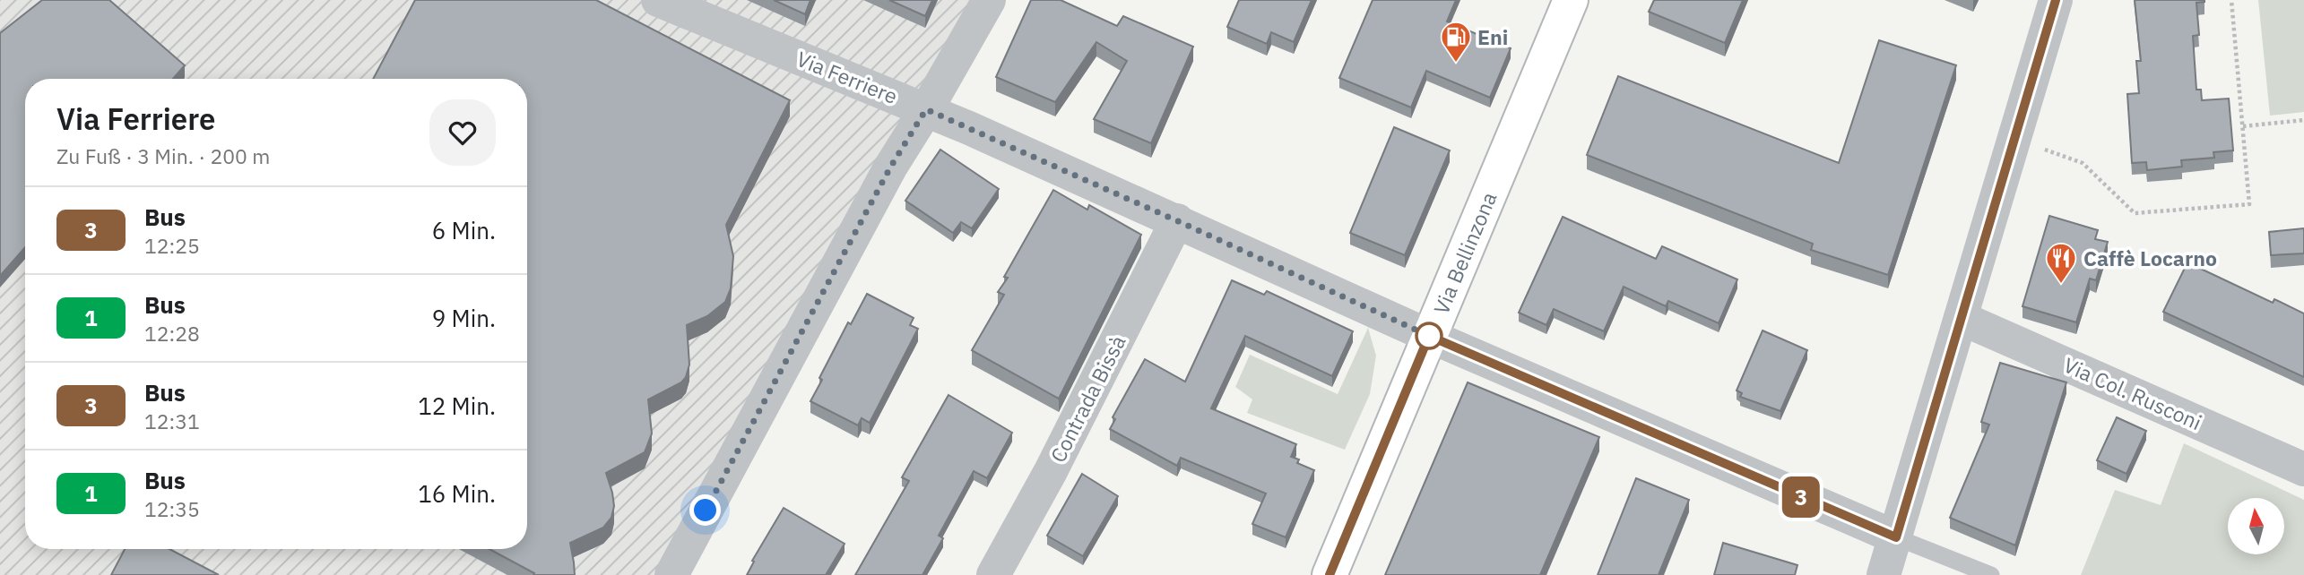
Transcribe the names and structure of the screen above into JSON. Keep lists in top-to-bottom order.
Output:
{
  "streets": {
    "main road": ["Via Bellinzona"],
    "street": ["Via Ferriere", "Via Col. Rusconi", "Contrada Bissà"]
  },
  "crossings": [
    ["Via Ferriere", "Via Bellinzona"],
    ["Via Ferriere", "Contrada Bissà"]
  ],
  "places": {
    "fuel station": ["Eni"],
    "restaurant": ["Caffè Locarno"]
  },
  "lines": ["bus line 3"],
  "north": "top",
  "page": {
    "on_map": "3",
    "heading": ["Via Ferriere", "Zu Fuß · 3 Min. · 200 m"],
    "list": [
      {
        "mark": "3",
        "name": "Bus",
        "note": "12:25",
        "value": "6 Min."
      },
      {
        "mark": "1",
        "name": "Bus",
        "note": "12:28",
        "value": "9 Min."
      },
      {
        "mark": "3",
        "name": "Bus",
        "note": "12:31",
        "value": "12 Min."
      },
      {
        "mark": "1",
        "name": "Bus",
        "note": "12:35",
        "value": "16 Min."
      }
    ]
  }
}
